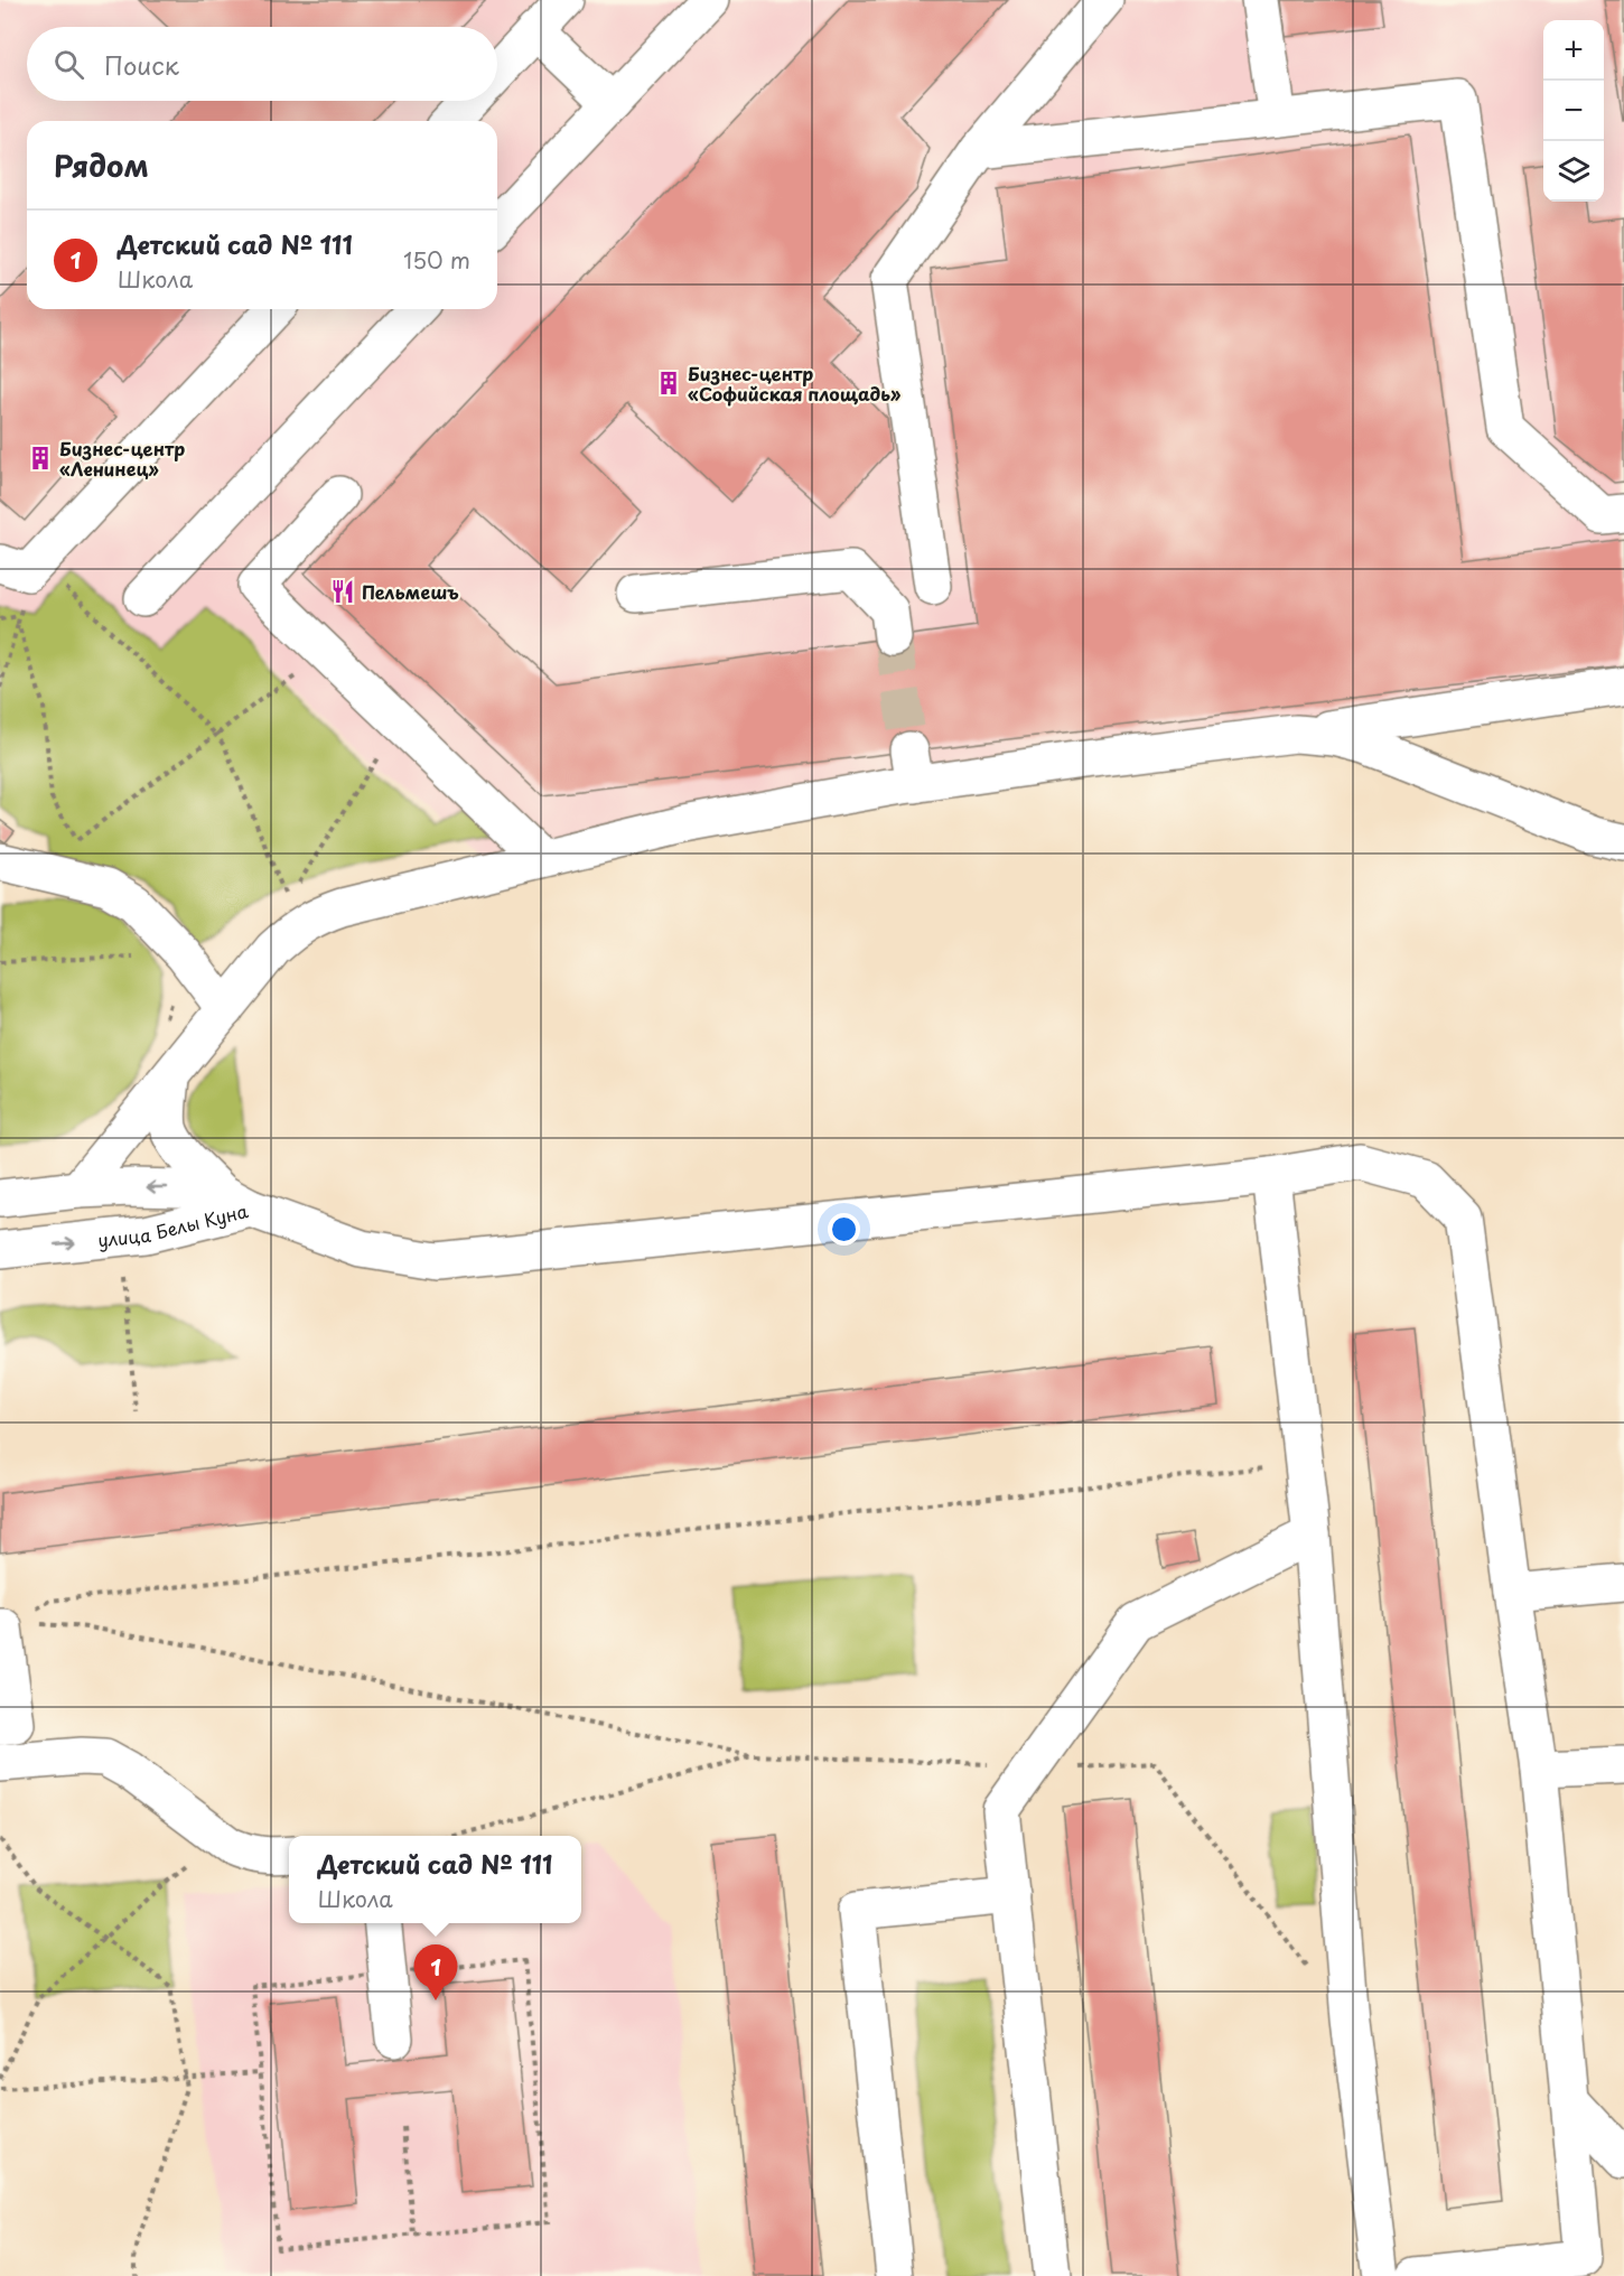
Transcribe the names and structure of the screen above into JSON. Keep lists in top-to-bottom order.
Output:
{
  "streets": {
    "street": ["улица Белы Куна"]
  },
  "places": {
    "building": ["Бизнес-центр «Софийская площадь»", "Бизнес-центр «Ленинец»"],
    "restaurant": ["Пельмешъ"]
  },
  "page": {
    "map_buttons": ["+", "−"],
    "search": "Поиск",
    "heading": "Рядом",
    "list": [
      {
        "mark": "1",
        "name": "Детский сад № 111",
        "note": "Школа",
        "value": "150 m"
      }
    ],
    "popup": ["Детский сад № 111", "Школа"],
    "pins": "1"
  }
}
